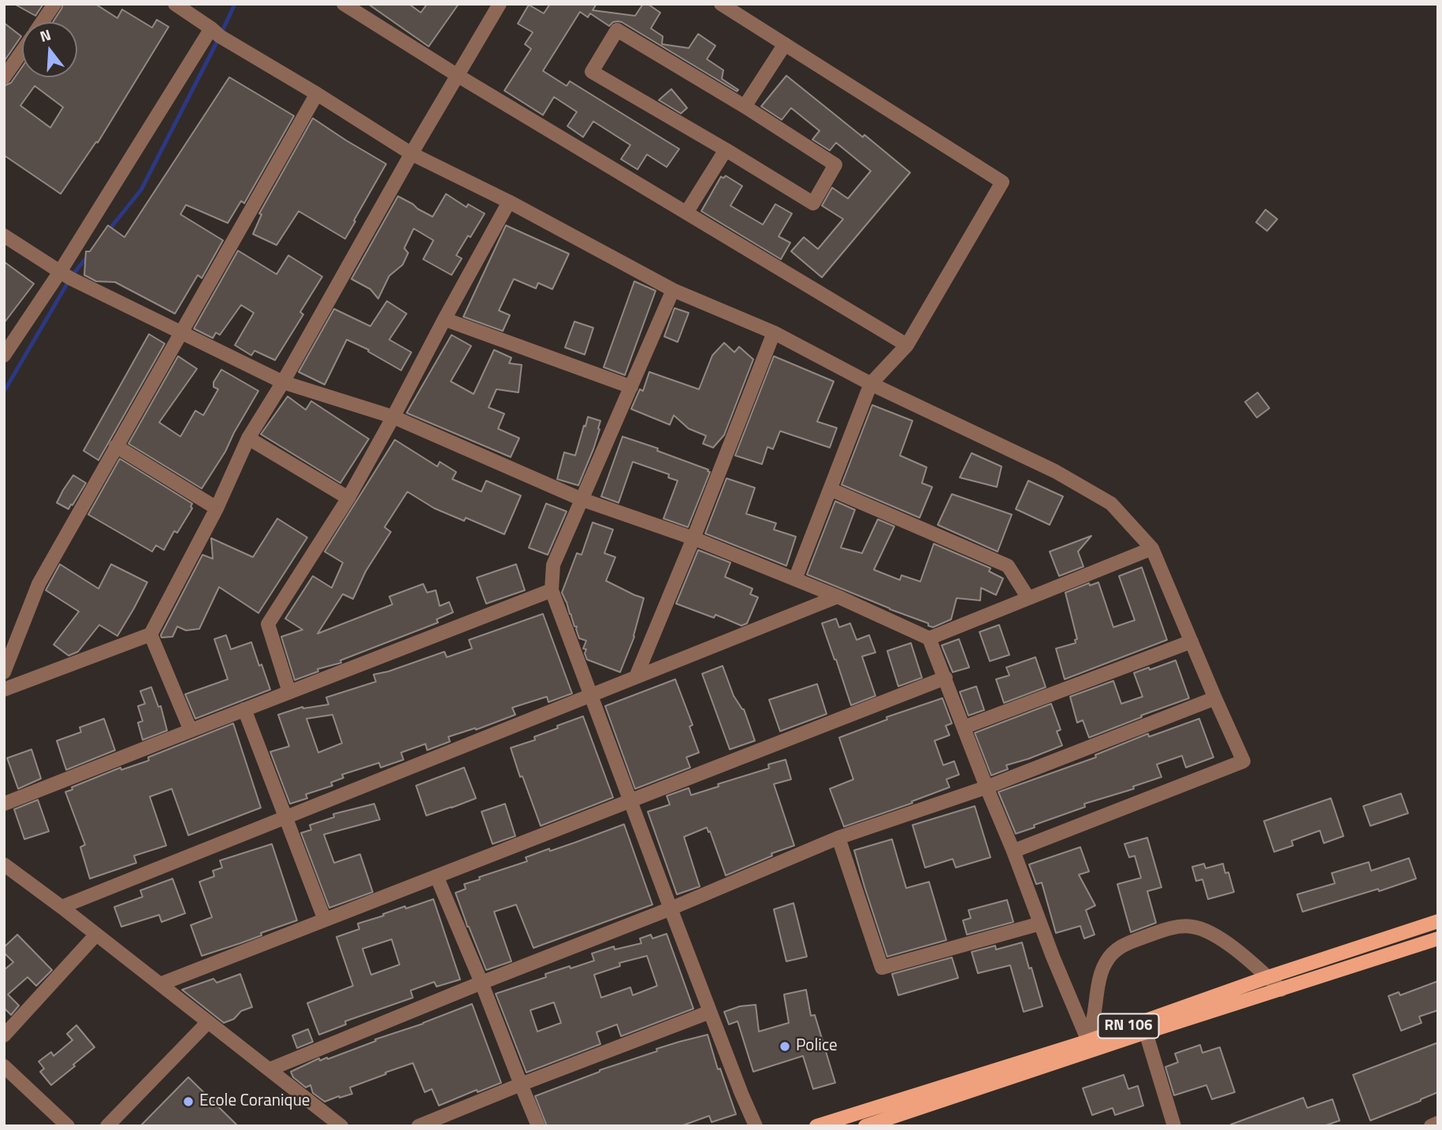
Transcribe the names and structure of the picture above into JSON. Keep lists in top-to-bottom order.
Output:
{
  "streets": {
    "main road": ["RN 106"]
  },
  "places": ["Police", "Ecole Coranique"],
  "north": "top"
}
